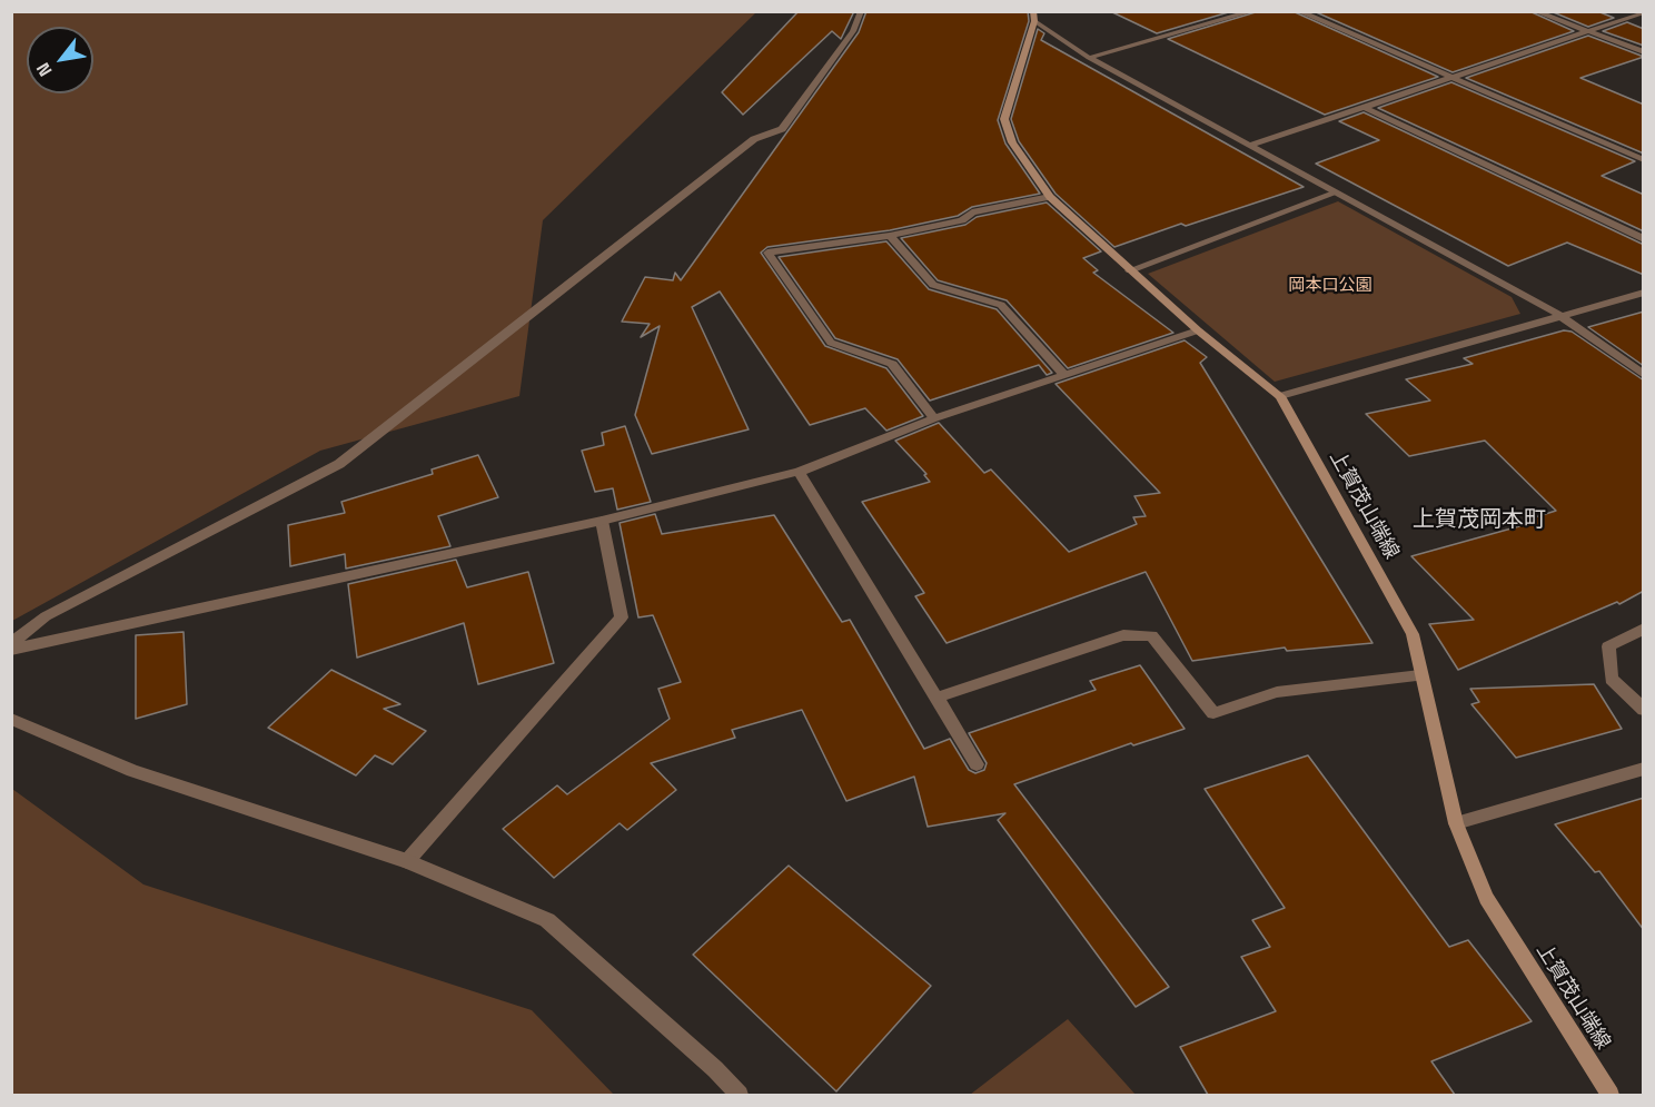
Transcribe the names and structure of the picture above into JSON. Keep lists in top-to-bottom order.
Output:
{
  "streets": {
    "main road": ["上賀茂山端線"]
  },
  "districts": ["上賀茂岡本町"],
  "parks": ["岡本口公園"],
  "north": "bottom left"
}
